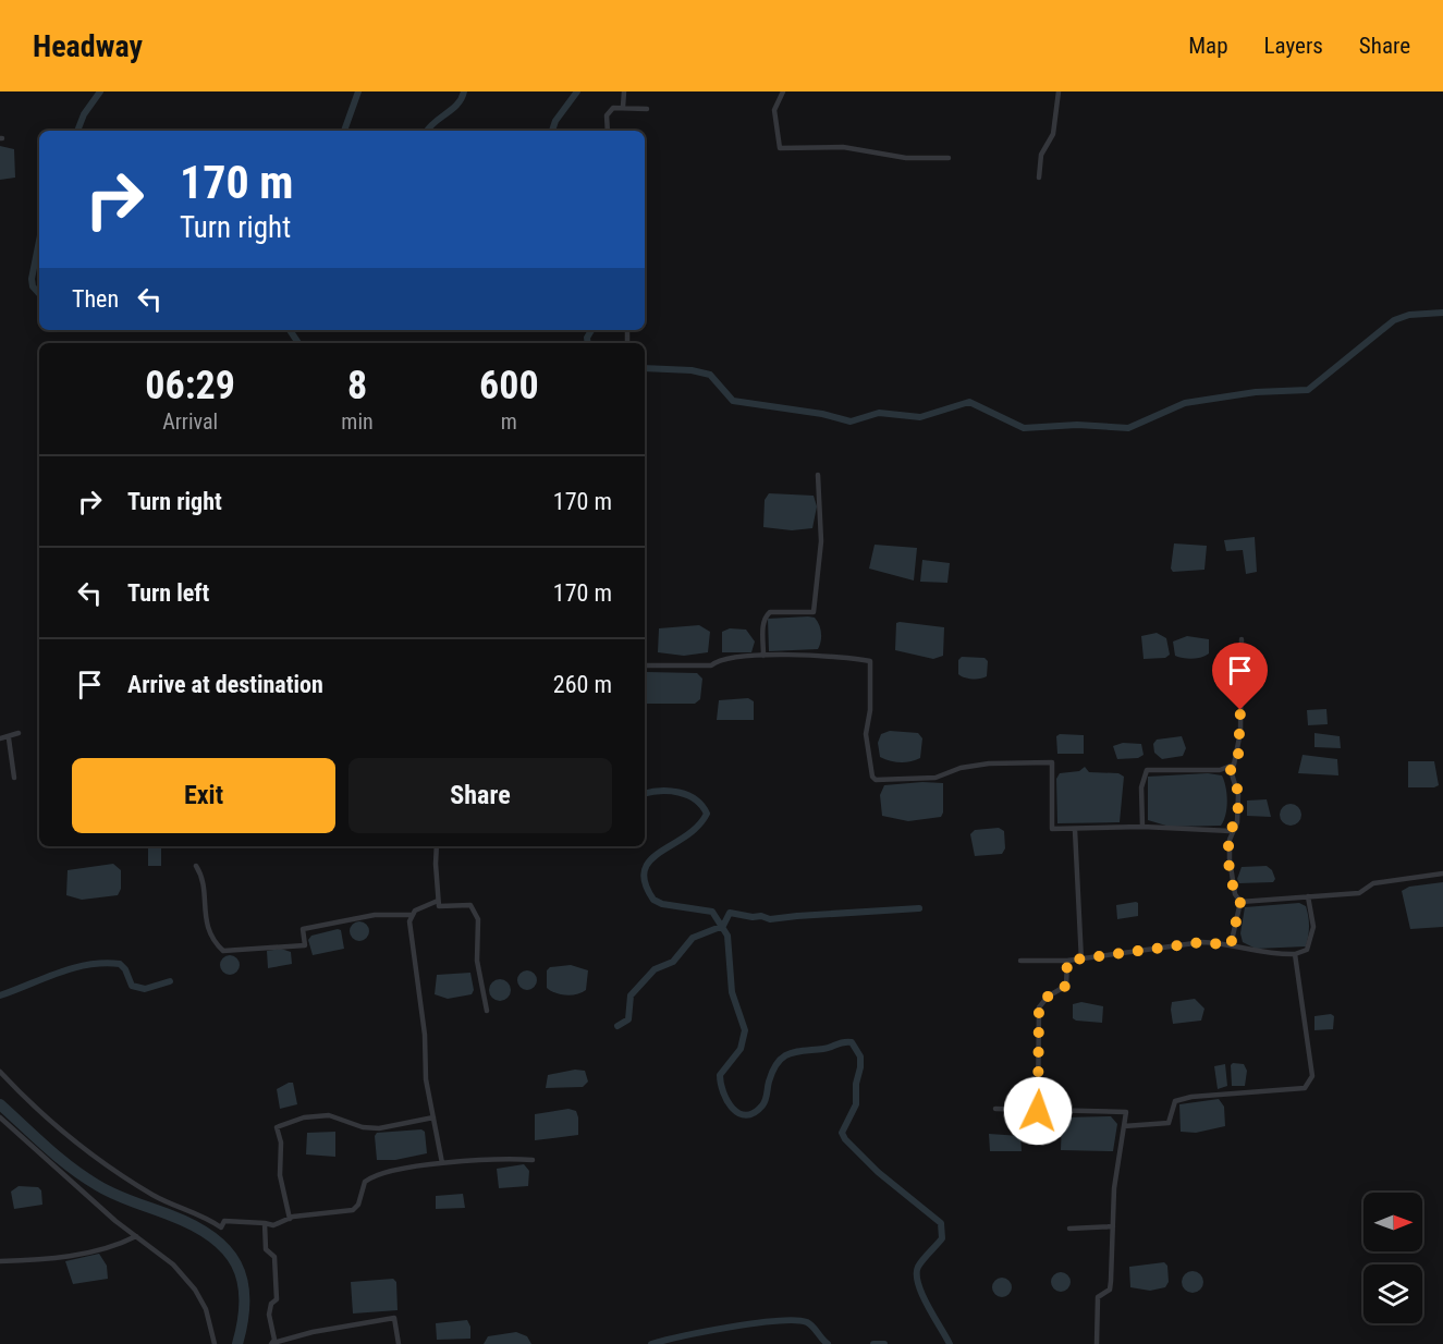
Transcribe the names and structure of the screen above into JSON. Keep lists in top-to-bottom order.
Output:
{
  "north": "right",
  "page": {
    "header": "Headway",
    "nav": ["Map", "Layers", "Share"],
    "turn": ["170 m", "Turn right"],
    "then": "Then",
    "eta": [
      "06:29",
      "Arrival",
      "8",
      "min",
      "600",
      "m"
    ],
    "list": [
      {
        "name": "Turn right",
        "value": "170 m"
      },
      {
        "name": "Turn left",
        "value": "170 m"
      },
      {
        "name": "Arrive at destination",
        "value": "260 m"
      }
    ],
    "buttons": ["Exit", "Share"]
  }
}
